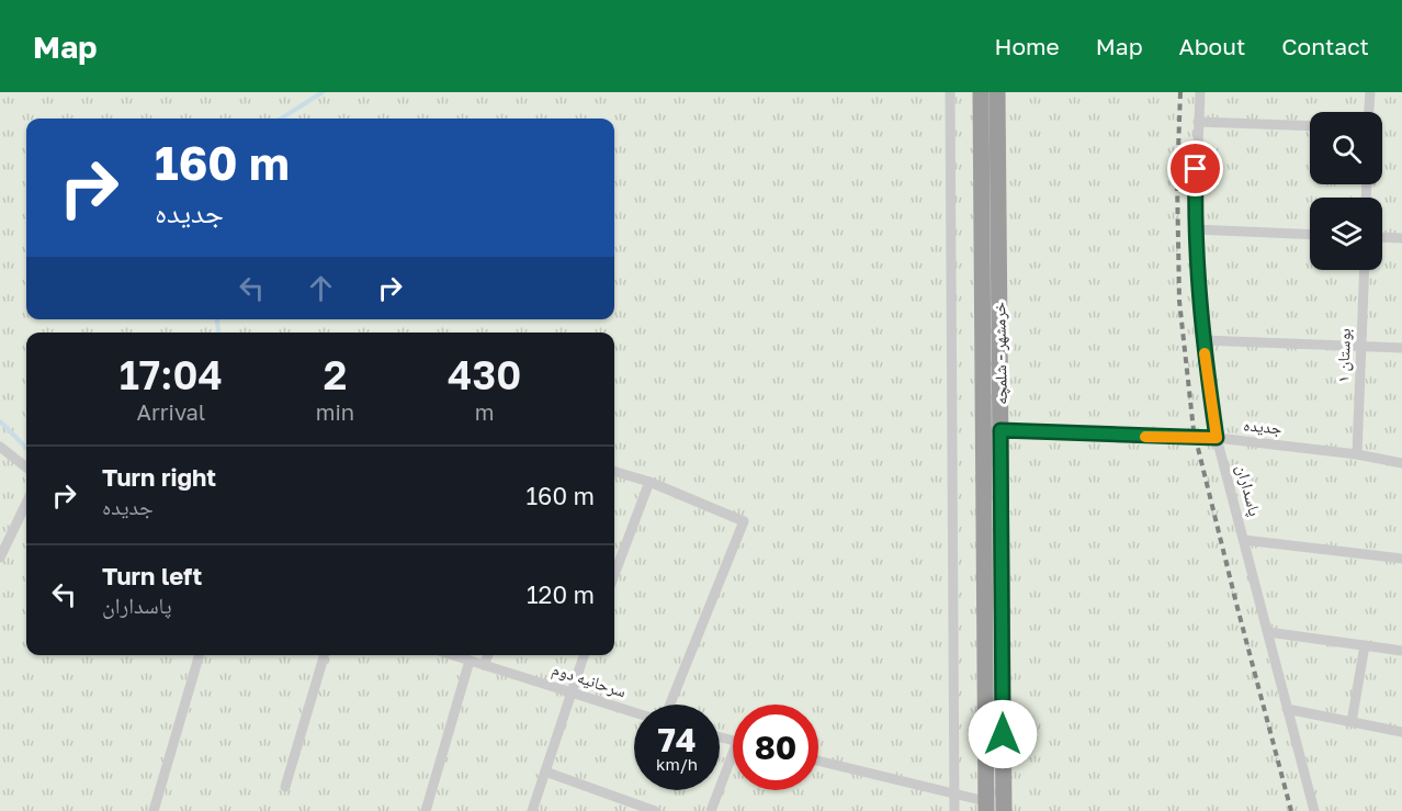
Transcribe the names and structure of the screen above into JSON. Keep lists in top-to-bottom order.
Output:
{
  "streets": {
    "highway": ["خرمشهر - شلمچه"],
    "street": [
      "بوستان ۱",
      "جدیده",
      "پاسداران",
      "سرحانیه دوم"
    ]
  },
  "crossings": [
    ["خرمشهر - شلمچه", "جدیده"],
    ["بوستان ۱", "جدیده"],
    ["جدیده", "پاسداران"]
  ],
  "page": {
    "header": "Map",
    "nav": [
      "Home",
      "Map",
      "About",
      "Contact"
    ],
    "turn": ["160 m", "جدیده"],
    "eta": [
      "17:04",
      "Arrival",
      "2",
      "min",
      "430",
      "m"
    ],
    "list": [
      {
        "name": "Turn right",
        "note": "جدیده",
        "value": "160 m"
      },
      {
        "name": "Turn left",
        "note": "پاسداران",
        "value": "120 m"
      }
    ],
    "speed": "74 km/h",
    "limit": "80"
  }
}
